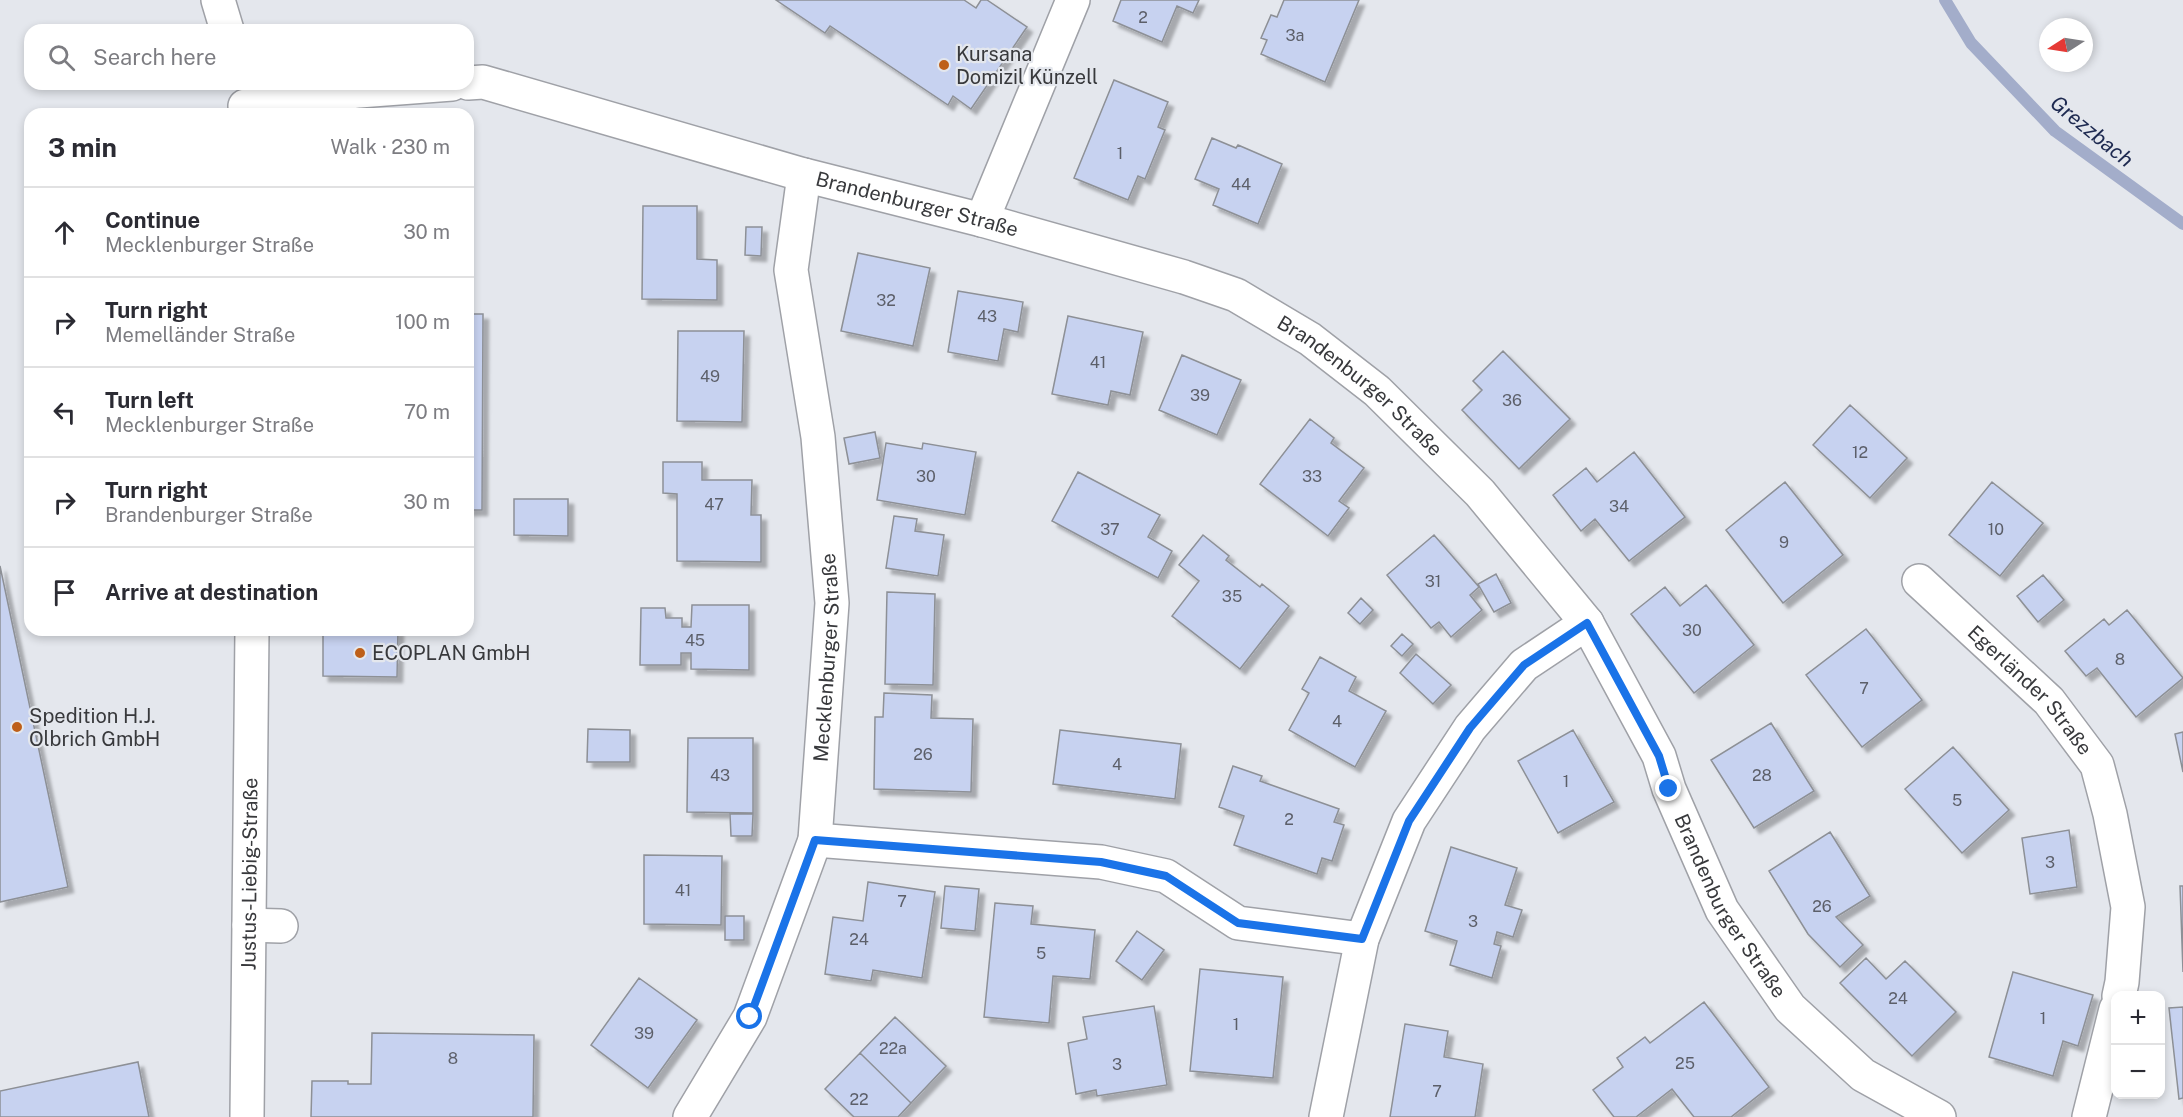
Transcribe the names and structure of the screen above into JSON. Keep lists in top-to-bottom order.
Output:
{
  "streets": {
    "street": [
      "Brandenburger Straße",
      "Mecklenburger Straße",
      "Egerländer Straße",
      "Justus-Liebig-Straße"
    ]
  },
  "crossings": [
    ["Brandenburger Straße", "Mecklenburger Straße"]
  ],
  "water": ["Grezzbach"],
  "places": ["Kursana Domizil Künzell", "ECOPLAN GmbH", "Spedition H.J. Olbrich GmbH"],
  "house_numbers": [
    "2",
    "3a",
    "1",
    "44",
    "32",
    "43",
    "41",
    "49",
    "39",
    "36",
    "12",
    "30",
    "33",
    "47",
    "34",
    "37",
    "10",
    "9",
    "31",
    "35",
    "30",
    "45",
    "8",
    "7",
    "4",
    "26",
    "4",
    "43",
    "28",
    "1",
    "5",
    "2",
    "3",
    "41",
    "7",
    "26",
    "3",
    "24",
    "5",
    "24",
    "1",
    "1",
    "39",
    "22a",
    "8",
    "25",
    "3",
    "7",
    "22"
  ],
  "north": "left",
  "page": {
    "search": "Search here",
    "heading": ["3 min", "Walk · 230 m"],
    "list": [
      ["Continue", "Mecklenburger Straße", "30 m"],
      ["Turn right", "Memelländer Straße", "100 m"],
      ["Turn left", "Mecklenburger Straße", "70 m"],
      ["Turn right", "Brandenburger Straße", "30 m"],
      "Arrive at destination"
    ],
    "map_buttons": ["+", "−"]
  }
}
